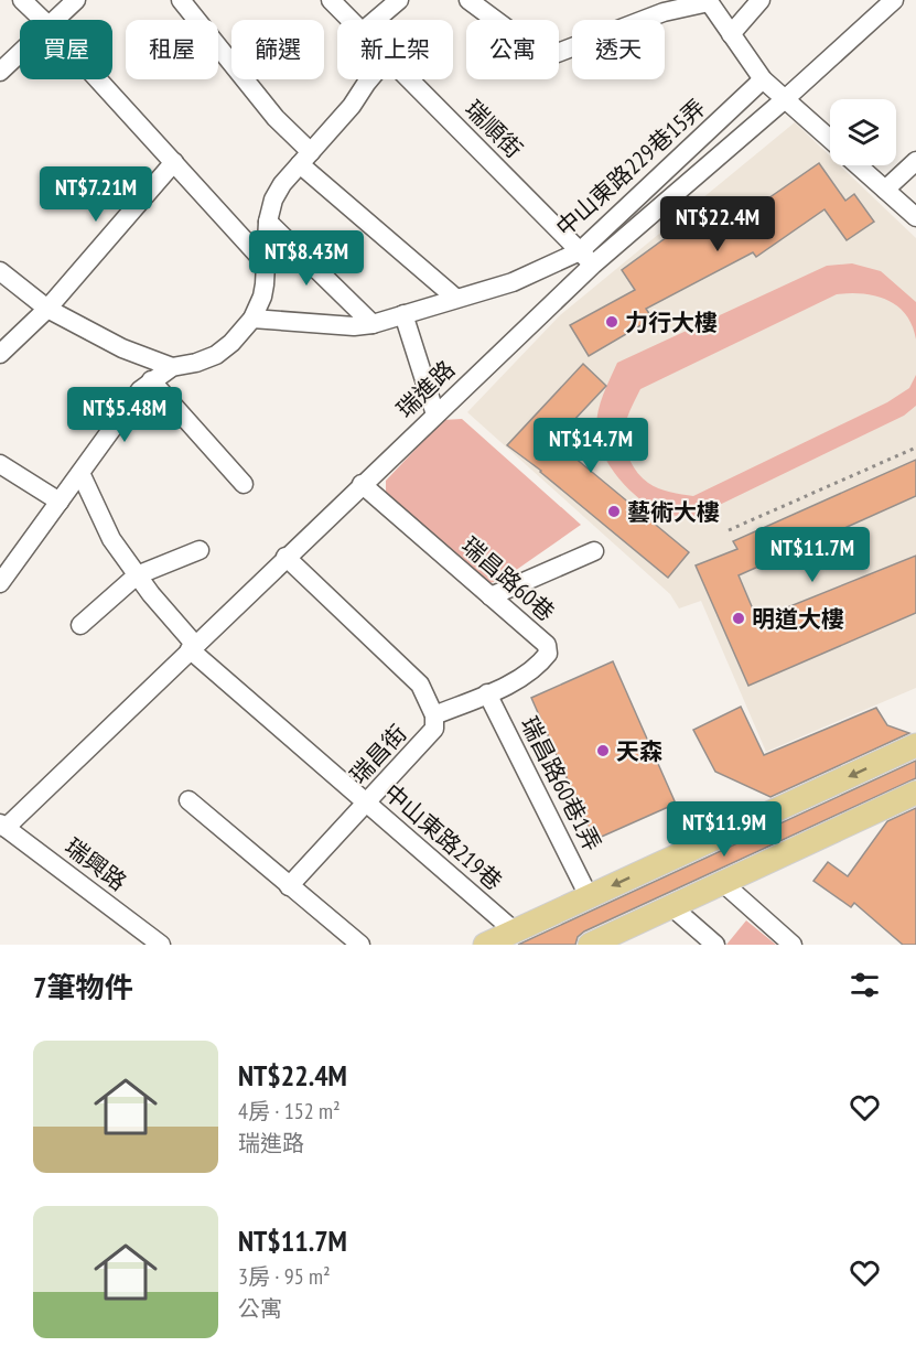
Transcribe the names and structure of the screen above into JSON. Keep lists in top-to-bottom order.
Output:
{
  "streets": {
    "street": [
      "瑞順街",
      "中山東路229巷15弄",
      "瑞進路",
      "瑞昌路60巷",
      "瑞昌街",
      "瑞昌路60巷1弄",
      "中山東路219巷",
      "瑞興路"
    ]
  },
  "crossings": [
    ["瑞順街", "中山東路229巷15弄"],
    ["瑞順街", "瑞進路"],
    ["中山東路229巷15弄", "瑞進路"],
    ["瑞進路", "瑞昌路60巷"],
    ["瑞進路", "瑞昌街"],
    ["瑞進路", "中山東路219巷"],
    ["瑞進路", "瑞興路"],
    ["瑞昌路60巷", "瑞昌街"],
    ["瑞昌路60巷", "瑞昌路60巷1弄"],
    ["瑞昌街", "中山東路219巷"]
  ],
  "places": [
    "力行大樓",
    "藝術大樓",
    "明道大樓",
    "天森"
  ],
  "page": {
    "chip": [
      "買屋",
      "租屋",
      "篩選",
      "新上架",
      "公寓",
      "透天"
    ],
    "price": [
      "NT$7.21M",
      "NT$22.4M",
      "NT$8.43M",
      "NT$5.48M",
      "NT$14.7M",
      "NT$11.7M",
      "NT$11.9M"
    ],
    "heading": "7筆物件",
    "list": [
      {
        "name": "NT$22.4M",
        "note": "4房 · 152 m² · 瑞進路"
      },
      {
        "name": "NT$11.7M",
        "note": "3房 · 95 m² · 公寓"
      }
    ]
  }
}
